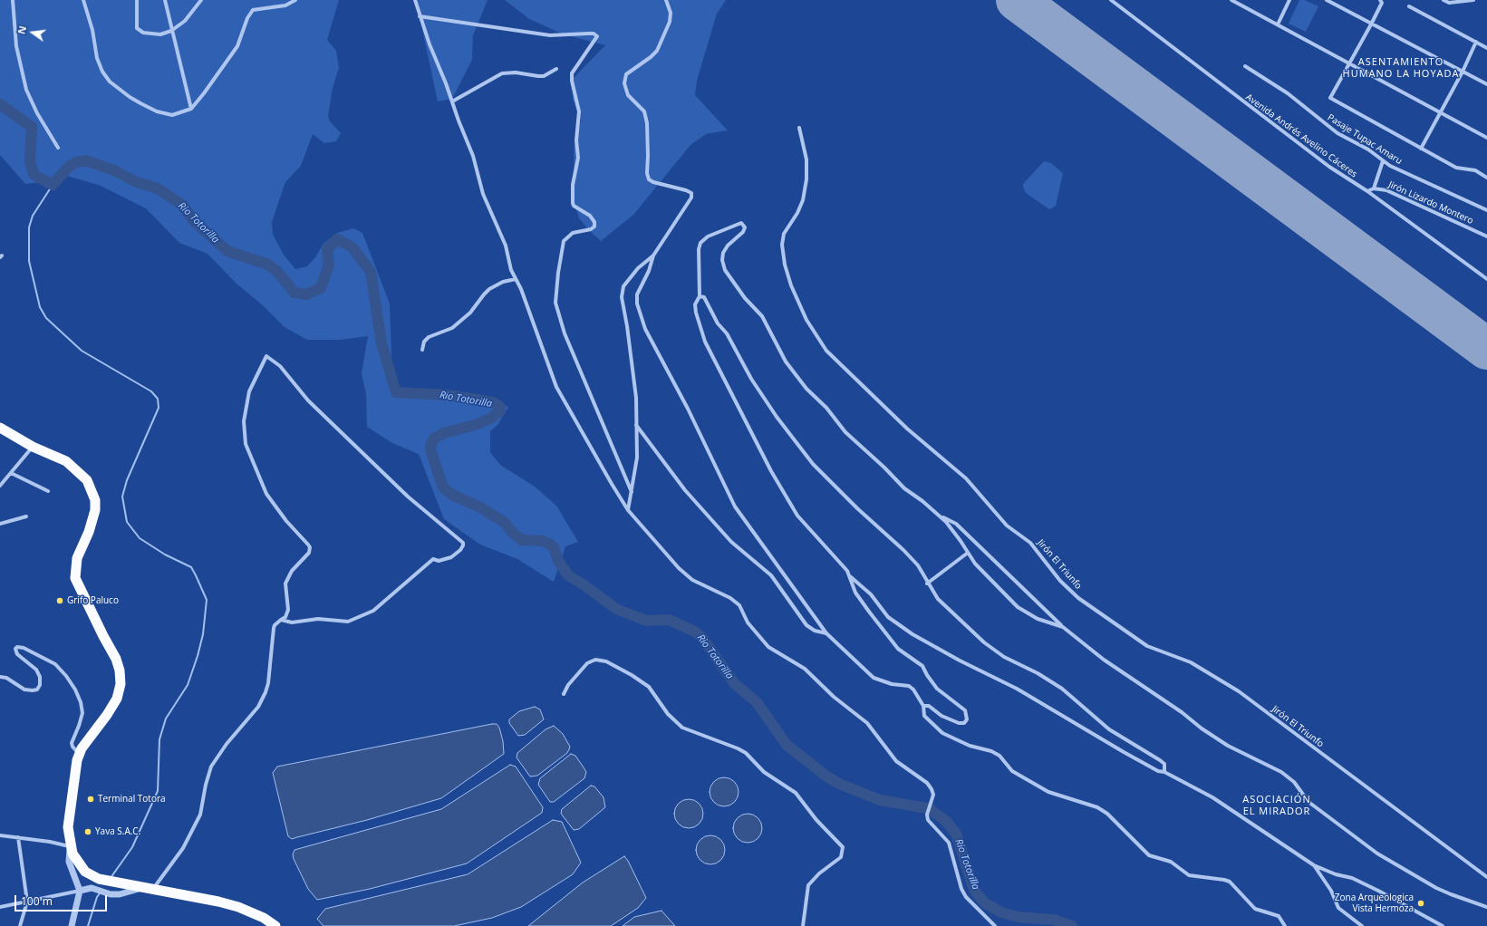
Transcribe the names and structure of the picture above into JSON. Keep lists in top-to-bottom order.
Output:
{
  "streets": {
    "street": [
      "Avenida Andrés Avelino Cáceres",
      "Pasaje Tupac Amaru",
      "Jirón Lizardo Montero",
      "Jirón El Triunfo"
    ]
  },
  "crossings": [
    ["Avenida Andrés Avelino Cáceres", "Jirón Lizardo Montero"]
  ],
  "districts": ["ASENTAMIENTO HUMANO LA HOYADA", "ASOCIACIÓN EL MIRADOR"],
  "water": ["Rio Totorilla"],
  "places": [
    "Grifo Paluco",
    "Terminal Totora",
    "Yava S.A.C.",
    "Zona Arqueologica Vista Hermoza"
  ],
  "scale_bar": "100 m",
  "north": "left"
}
